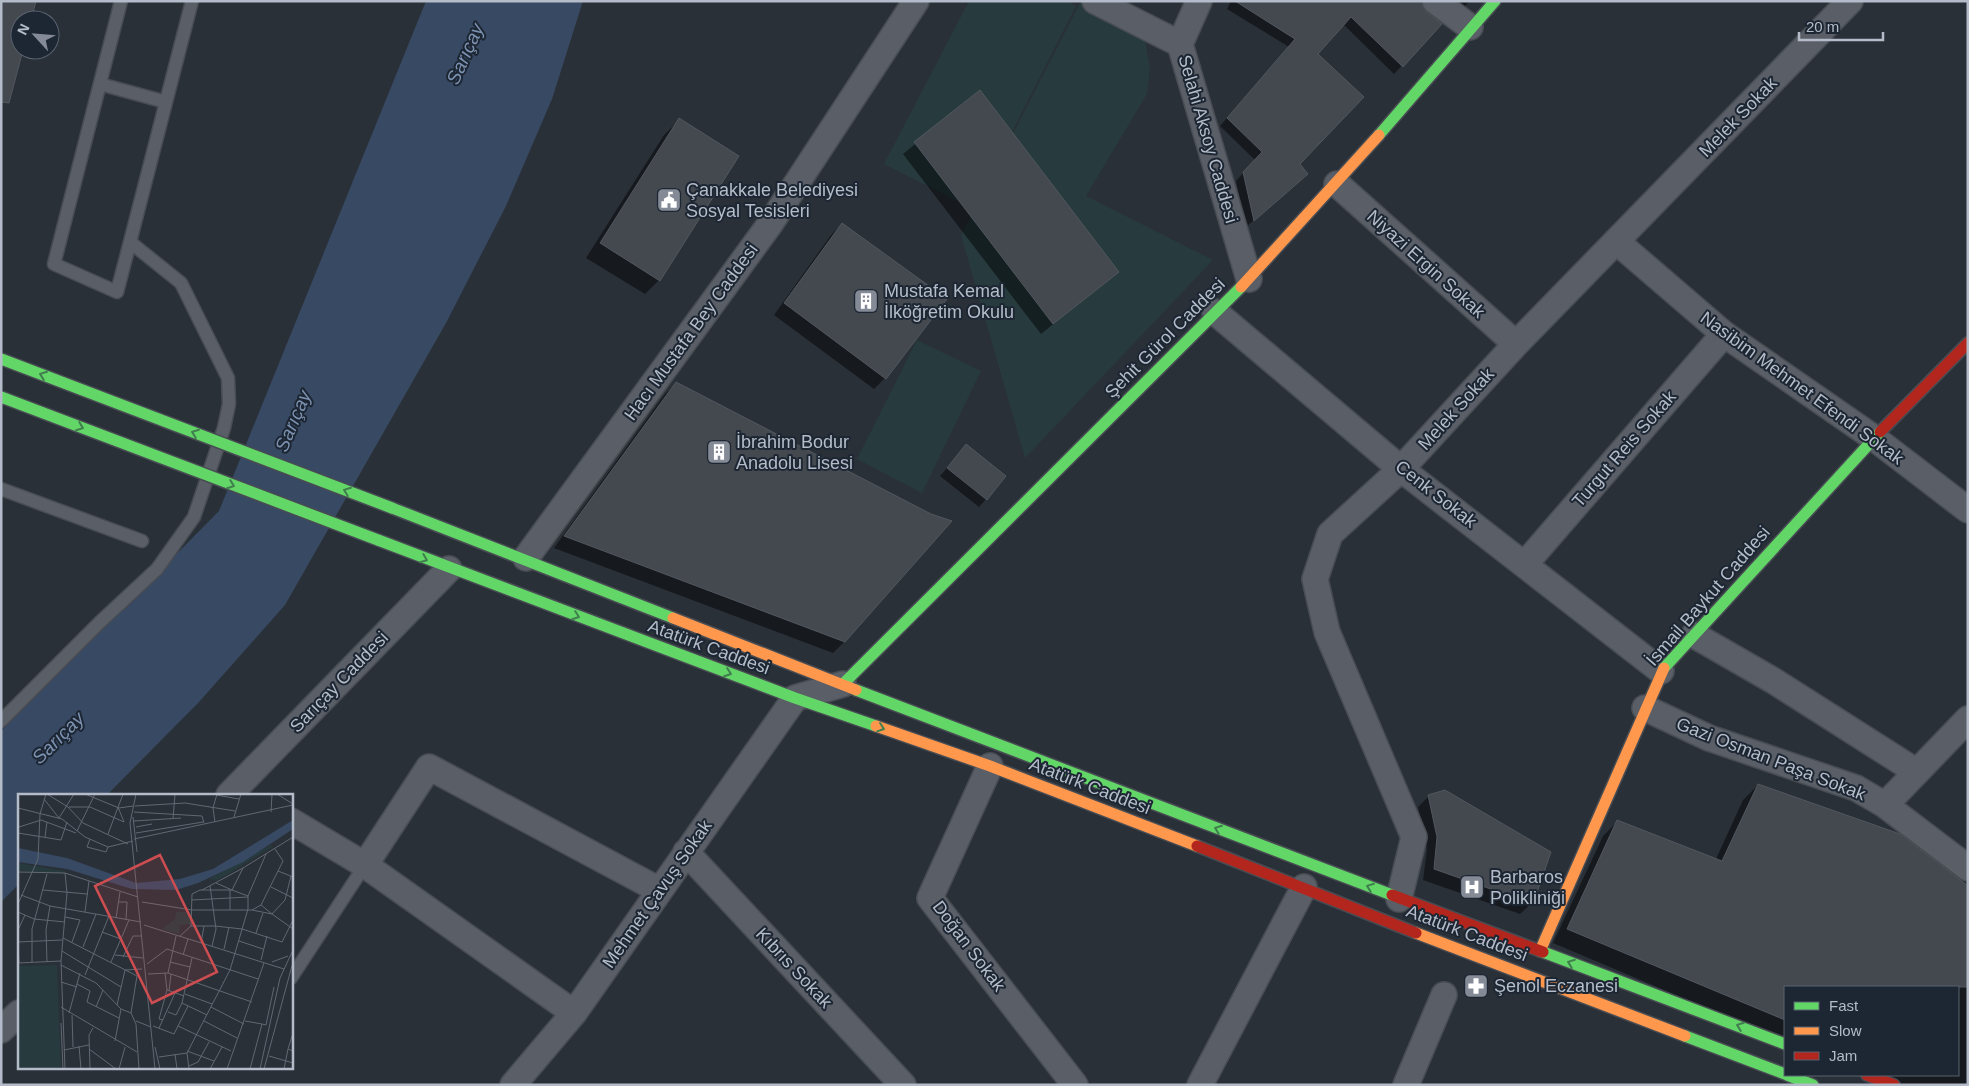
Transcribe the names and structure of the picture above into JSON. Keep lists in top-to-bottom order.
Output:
{
  "streets": {
    "main road": ["Şehit Gürol Caddesi", "İsmail Baykut Caddesi", "Atatürk Caddesi"],
    "street": [
      "Melek Sokak",
      "Selahi Aksoy Caddesi",
      "Niyazi Ergin Sokak",
      "Hacı Mustafa Bey Caddesi",
      "Nasibim Mehmet Efendi Sokak",
      "Turgut Reis Sokak",
      "Cenk Sokak",
      "Sarıçay Caddesi",
      "Gazi Osman Paşa Sokak",
      "Mehmet Çavuş Sokak",
      "Doğan Sokak",
      "Kıbrıs Sokak"
    ]
  },
  "crossings": [
    ["Melek Sokak", "Niyazi Ergin Sokak"],
    ["Melek Sokak", "Nasibim Mehmet Efendi Sokak"],
    ["Melek Sokak", "Cenk Sokak"],
    ["Melek Sokak", "Atatürk Caddesi"],
    ["Selahi Aksoy Caddesi", "Şehit Gürol Caddesi"],
    ["Niyazi Ergin Sokak", "Şehit Gürol Caddesi"],
    ["Hacı Mustafa Bey Caddesi", "Atatürk Caddesi"],
    ["Şehit Gürol Caddesi", "Cenk Sokak"],
    ["Şehit Gürol Caddesi", "Atatürk Caddesi"],
    ["Nasibim Mehmet Efendi Sokak", "Turgut Reis Sokak"],
    ["Nasibim Mehmet Efendi Sokak", "İsmail Baykut Caddesi"],
    ["Turgut Reis Sokak", "Cenk Sokak"],
    ["Cenk Sokak", "İsmail Baykut Caddesi"],
    ["İsmail Baykut Caddesi", "Atatürk Caddesi"],
    ["İsmail Baykut Caddesi", "Gazi Osman Paşa Sokak"],
    ["Atatürk Caddesi", "Sarıçay Caddesi"],
    ["Atatürk Caddesi", "Mehmet Çavuş Sokak"],
    ["Atatürk Caddesi", "Doğan Sokak"],
    ["Mehmet Çavuş Sokak", "Kıbrıs Sokak"]
  ],
  "water": ["Sarıçay"],
  "places": {
    "public building": ["Çanakkale Belediyesi Sosyal Tesisleri"],
    "building": ["Mustafa Kemal İlköğretim Okulu", "İbrahim Bodur Anadolu Lisesi"],
    "hospital": ["Barbaros Polikliniği"],
    "pharmacy": ["Şenol Eczanesi"]
  },
  "legend": ["Fast", "Slow", "Jam"],
  "scale_bar": "20 m",
  "north": "top left"
}
